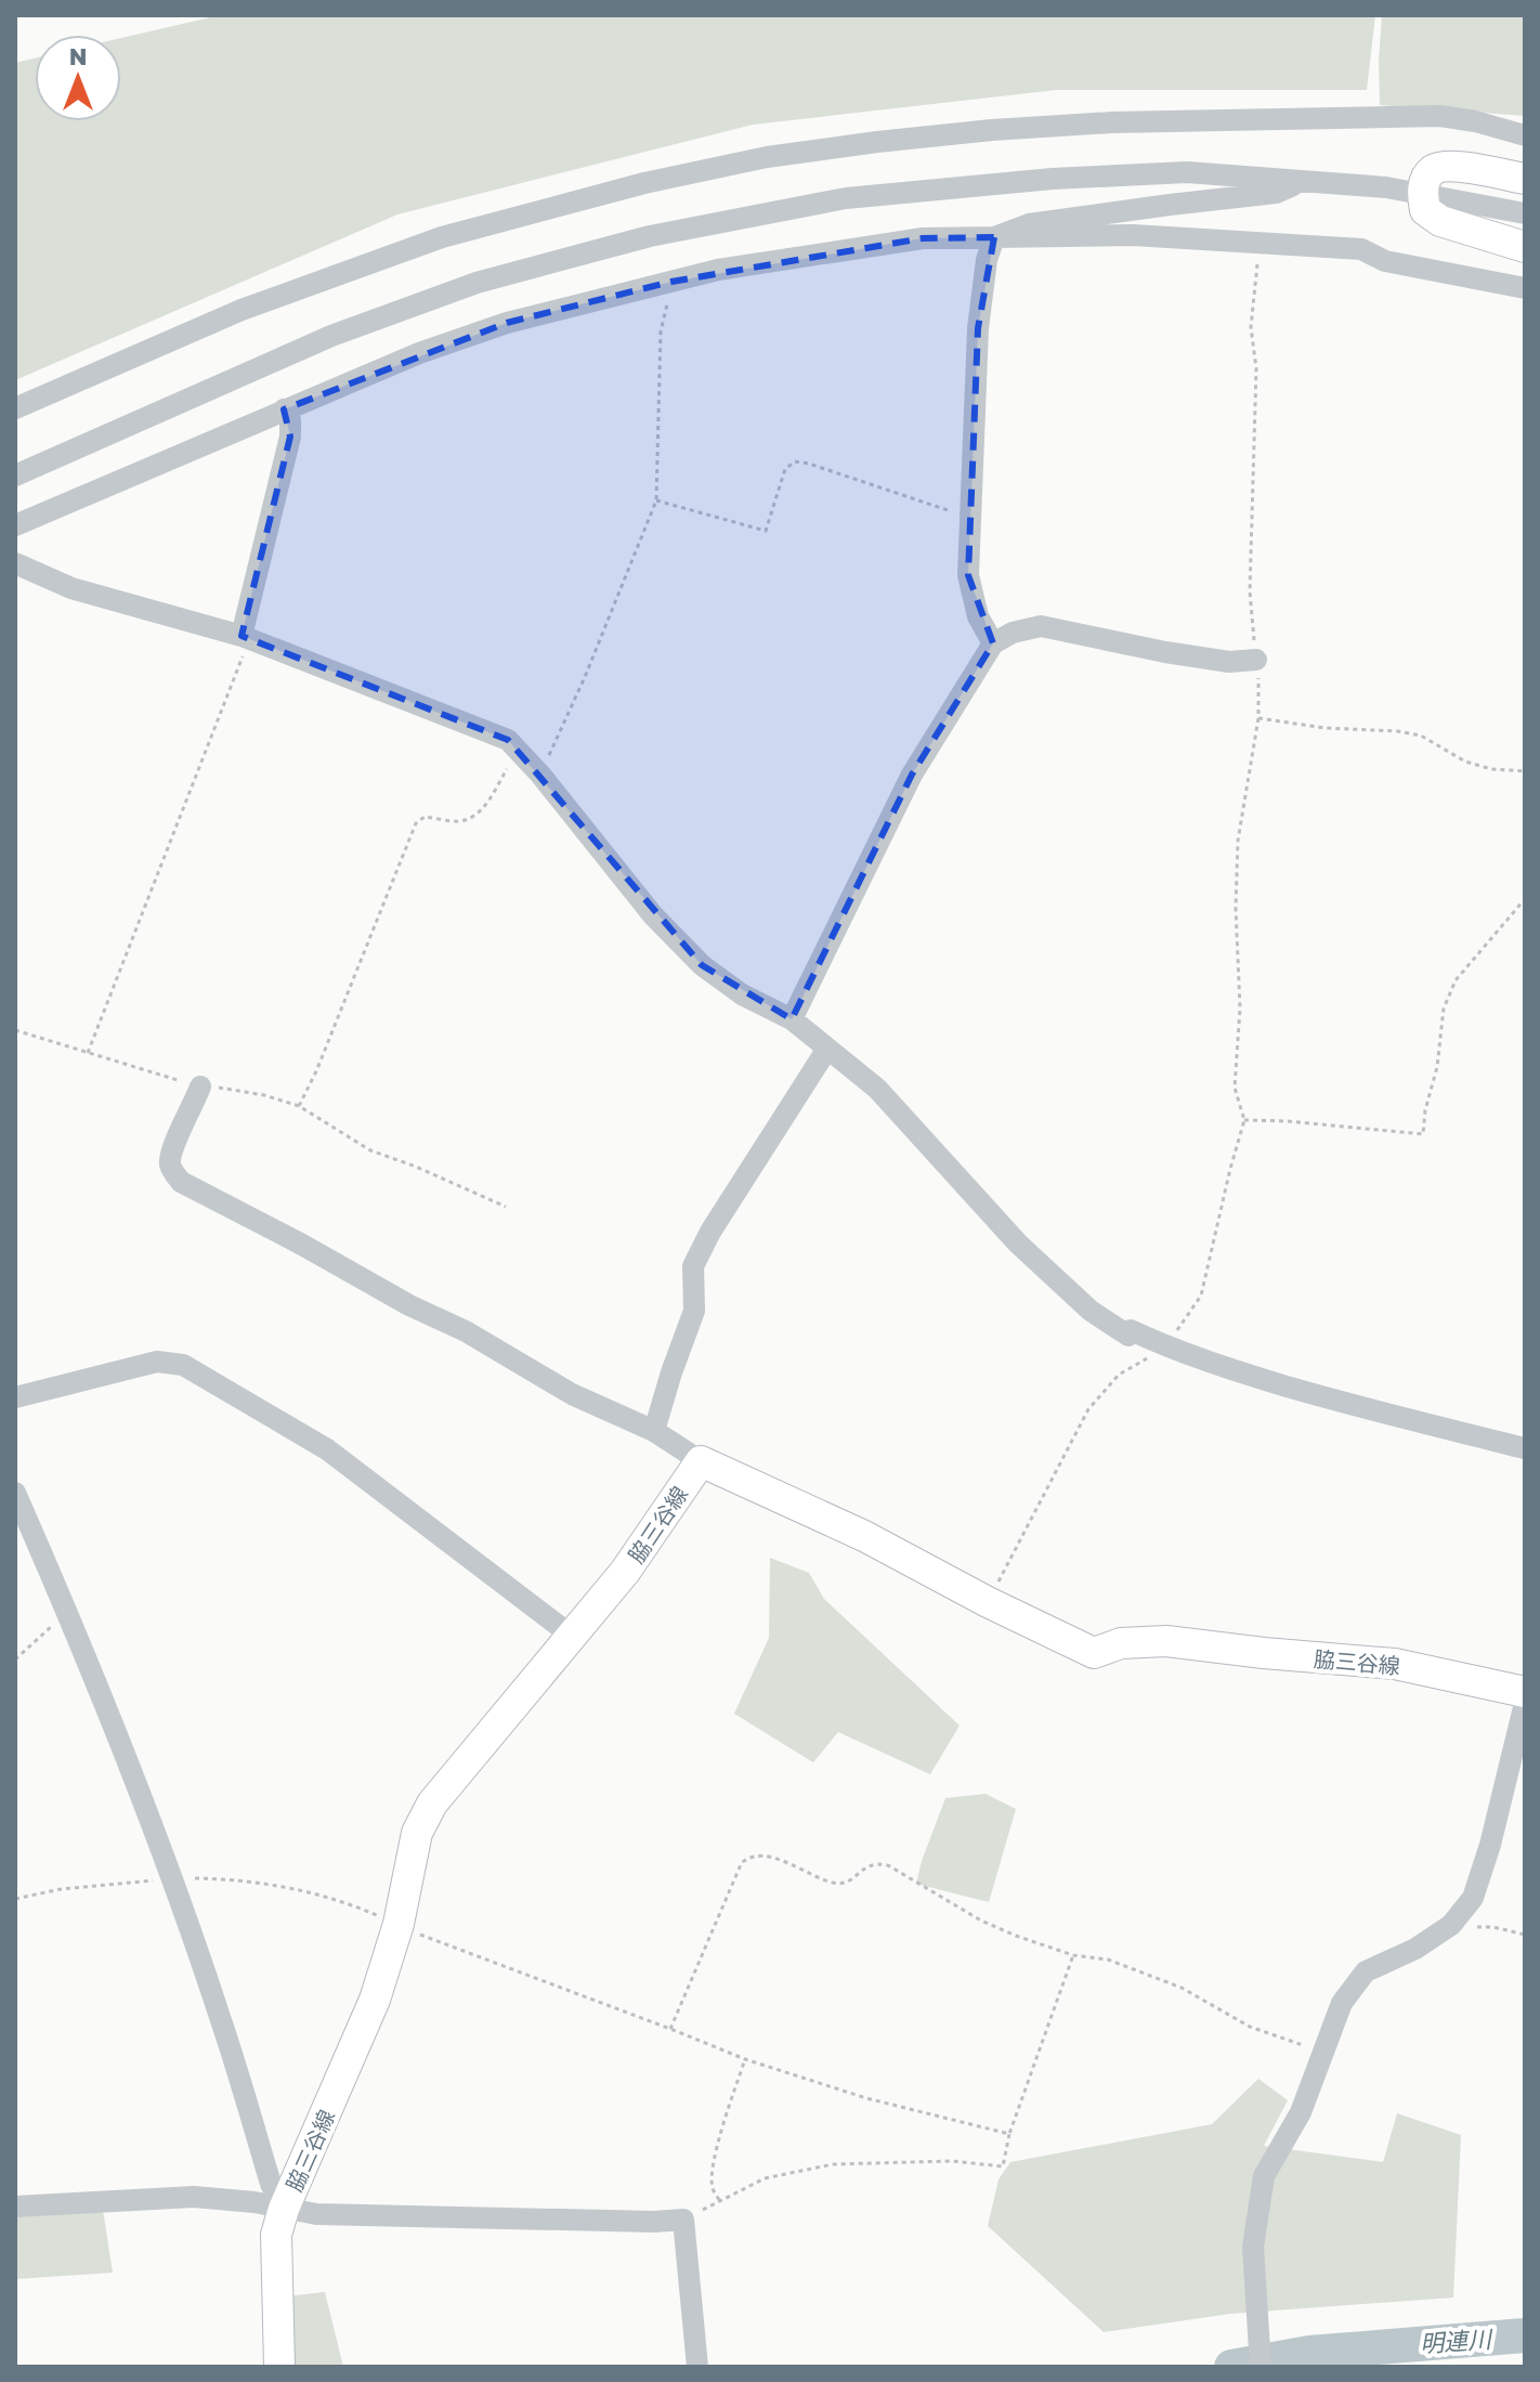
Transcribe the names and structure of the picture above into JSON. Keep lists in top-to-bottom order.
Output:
{
  "streets": {
    "main road": ["脇三谷線"]
  },
  "water": ["明連川"],
  "north": "top"
}
